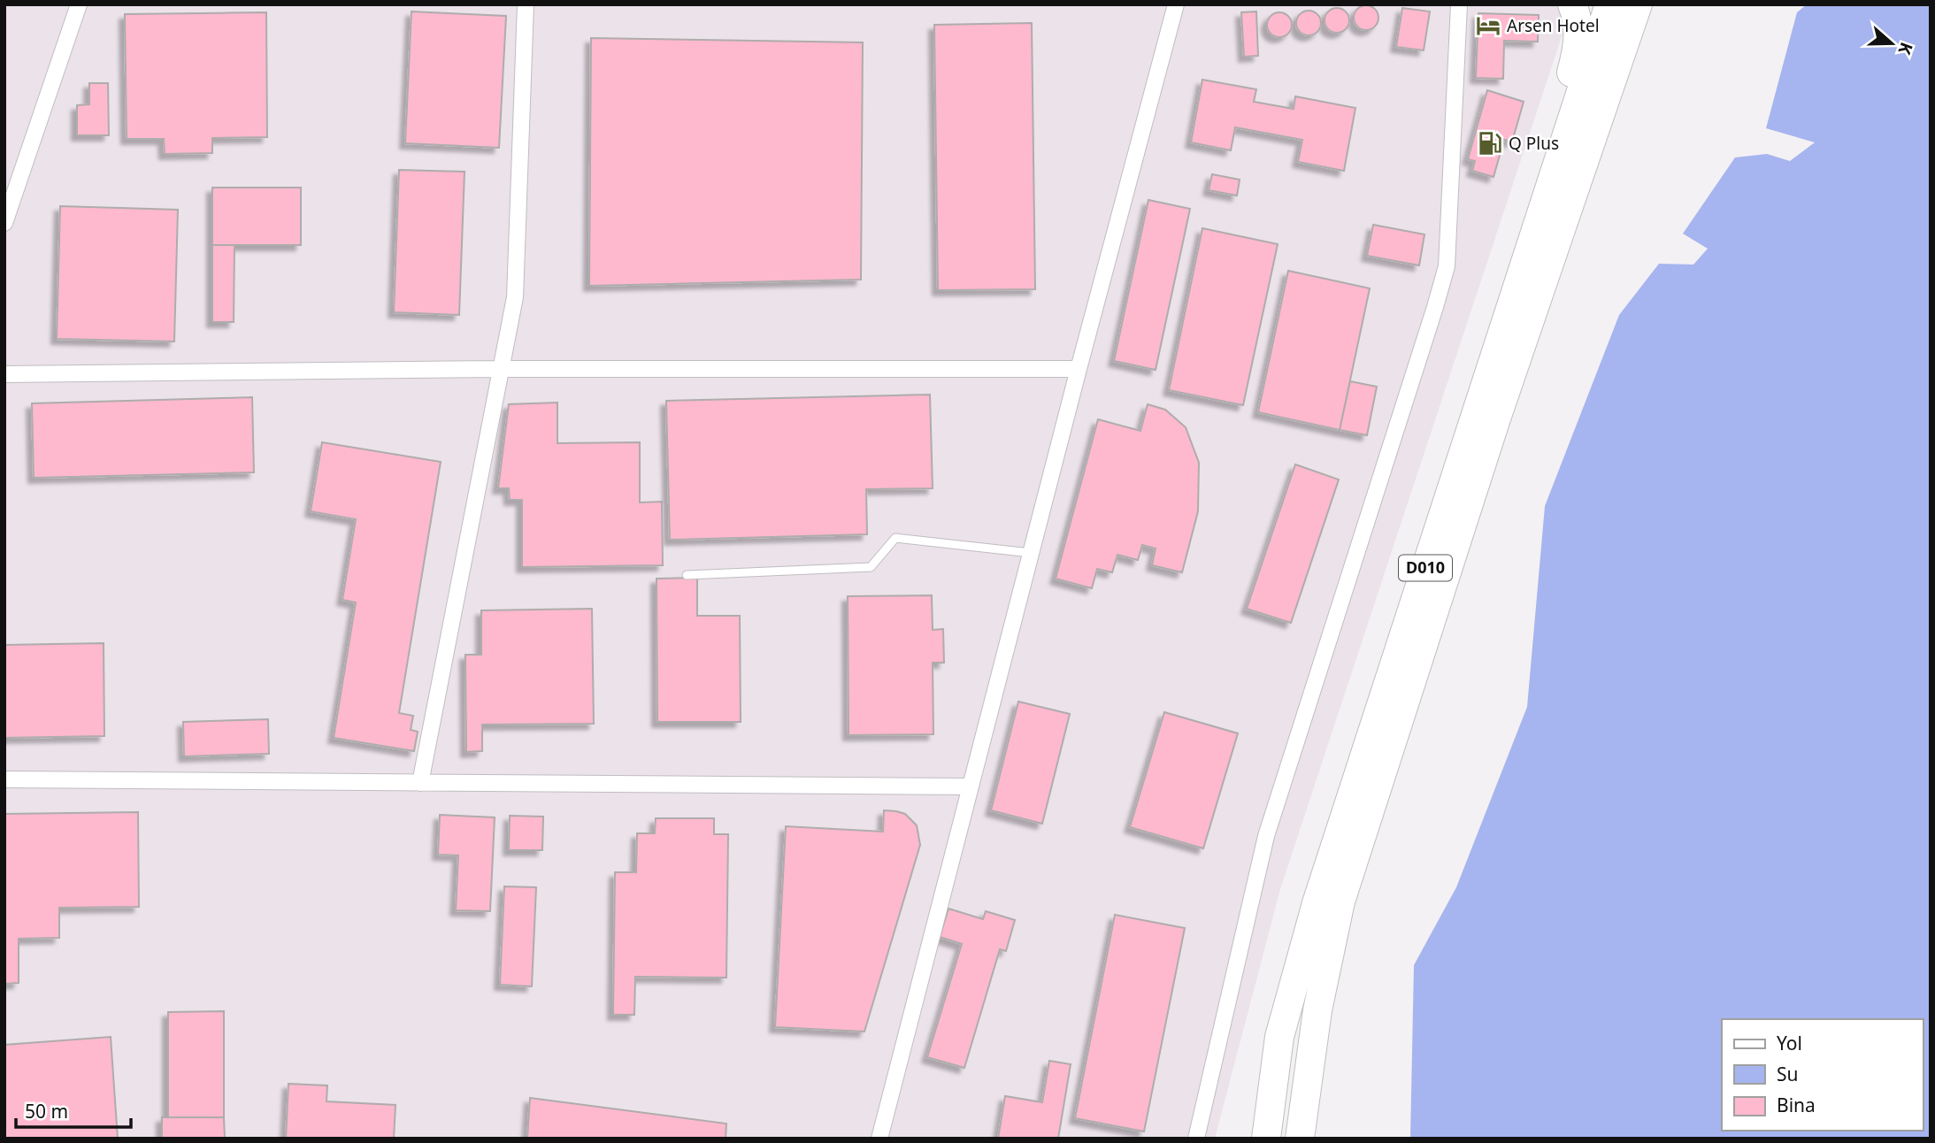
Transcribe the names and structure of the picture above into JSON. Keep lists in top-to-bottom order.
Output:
{
  "streets": {
    "highway": ["D010"]
  },
  "places": {
    "hotel": ["Arsen Hotel"],
    "fuel station": ["Q Plus"]
  },
  "legend": ["Yol", "Su", "Bina"],
  "scale_bar": "50 m",
  "north": "right"
}
